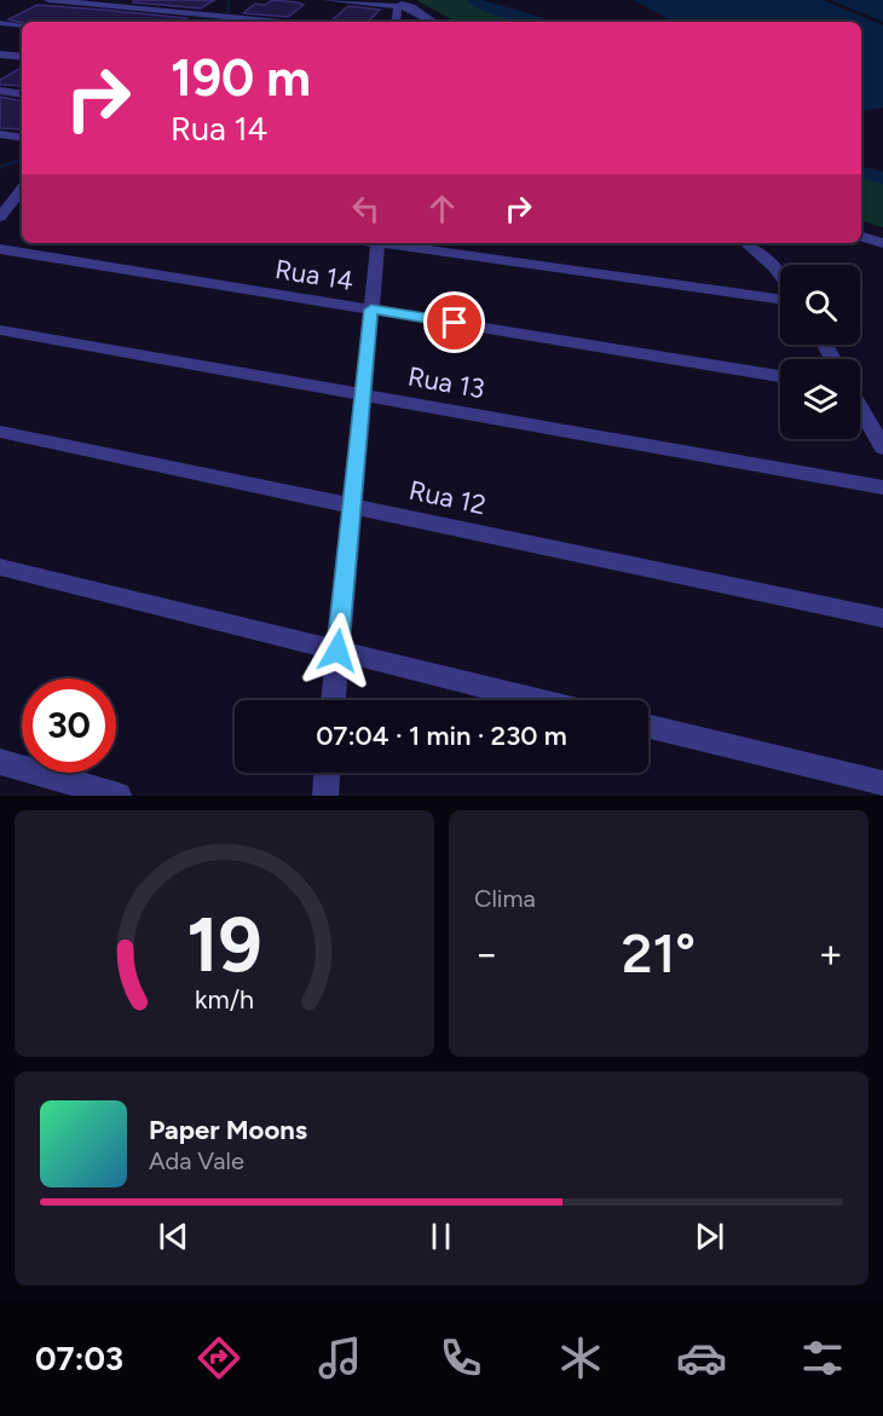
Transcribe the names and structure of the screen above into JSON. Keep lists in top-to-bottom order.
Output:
{
  "streets": {
    "street": ["Rua 14", "Rua 13", "Rua 12"]
  },
  "page": {
    "turn": ["190 m", "Rua 14"],
    "limit": "30",
    "trip": "07:04 · 1 min · 230 m",
    "tile": "Clima",
    "heat": ["−", "21°", "+"],
    "song": ["Paper Moons", "Ada Vale"],
    "tabs": "07:03",
    "gauge": ["19", "km/h"]
  }
}
